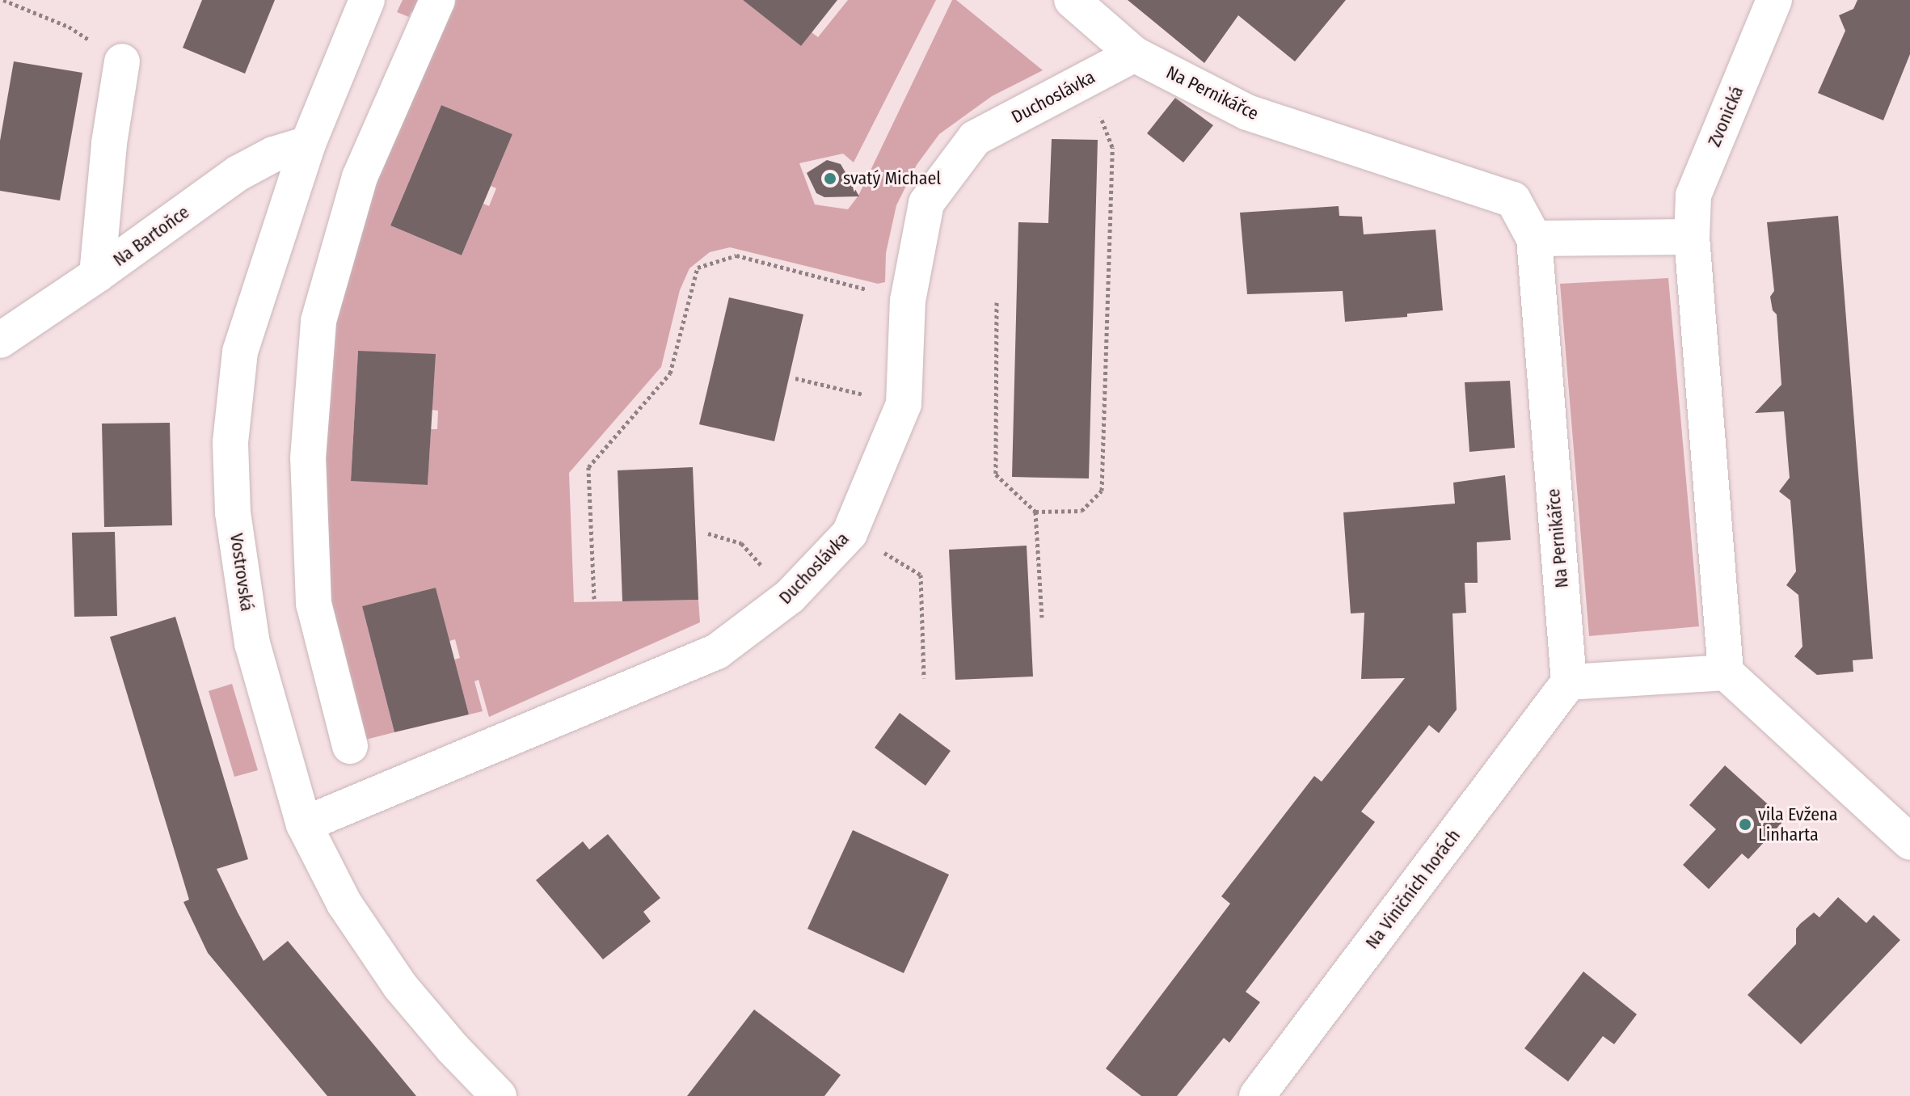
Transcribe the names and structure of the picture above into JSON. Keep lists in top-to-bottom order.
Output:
{
  "streets": {
    "street": [
      "Na Pernikářce",
      "Duchoslávka",
      "Zvonická",
      "Na Bartoňce",
      "Vostrovská",
      "Na Viničních horách"
    ]
  },
  "crossings": [
    ["Na Pernikářce", "Duchoslávka"],
    ["Na Pernikářce", "Na Viničních horách"],
    ["Duchoslávka", "Vostrovská"],
    ["Na Bartoňce", "Vostrovská"]
  ],
  "places": ["svatý Michael", "vila Evžena Linharta"]
}
